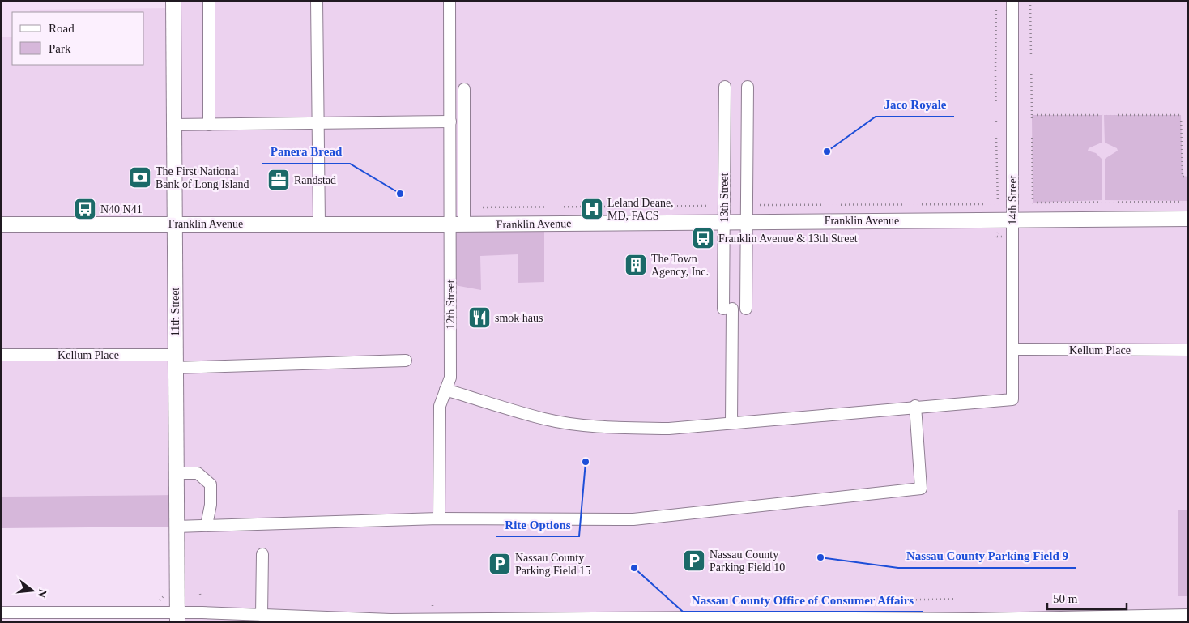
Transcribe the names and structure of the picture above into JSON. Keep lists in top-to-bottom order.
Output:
{
  "streets": {
    "main road": ["Franklin Avenue", "11th Street"],
    "street": [
      "13th Street",
      "14th Street",
      "12th Street",
      "Kellum Place"
    ]
  },
  "crossings": [
    ["13th Street", "Franklin Avenue"],
    ["14th Street", "Franklin Avenue"],
    ["14th Street", "Kellum Place"],
    ["Franklin Avenue", "12th Street"],
    ["Franklin Avenue", "11th Street"],
    ["11th Street", "Kellum Place"]
  ],
  "places": {
    "other": [
      "Jaco Royale",
      "Panera Bread",
      "Rite Options",
      "Nassau County Parking Field 9",
      "Nassau County Office of Consumer Affairs"
    ],
    "bank": ["The First National Bank of Long Island"],
    "office": ["Randstad"],
    "bus stop": ["N40 N41", "Franklin Avenue & 13th Street"],
    "hospital": ["Leland Deane, MD, FACS"],
    "building": ["The Town Agency, Inc."],
    "restaurant": ["smok haus"],
    "parking": ["Nassau County Parking Field 10", "Nassau County Parking Field 15"]
  },
  "legend": ["Road", "Park"],
  "scale_bar": "50 m",
  "north": "right"
}
